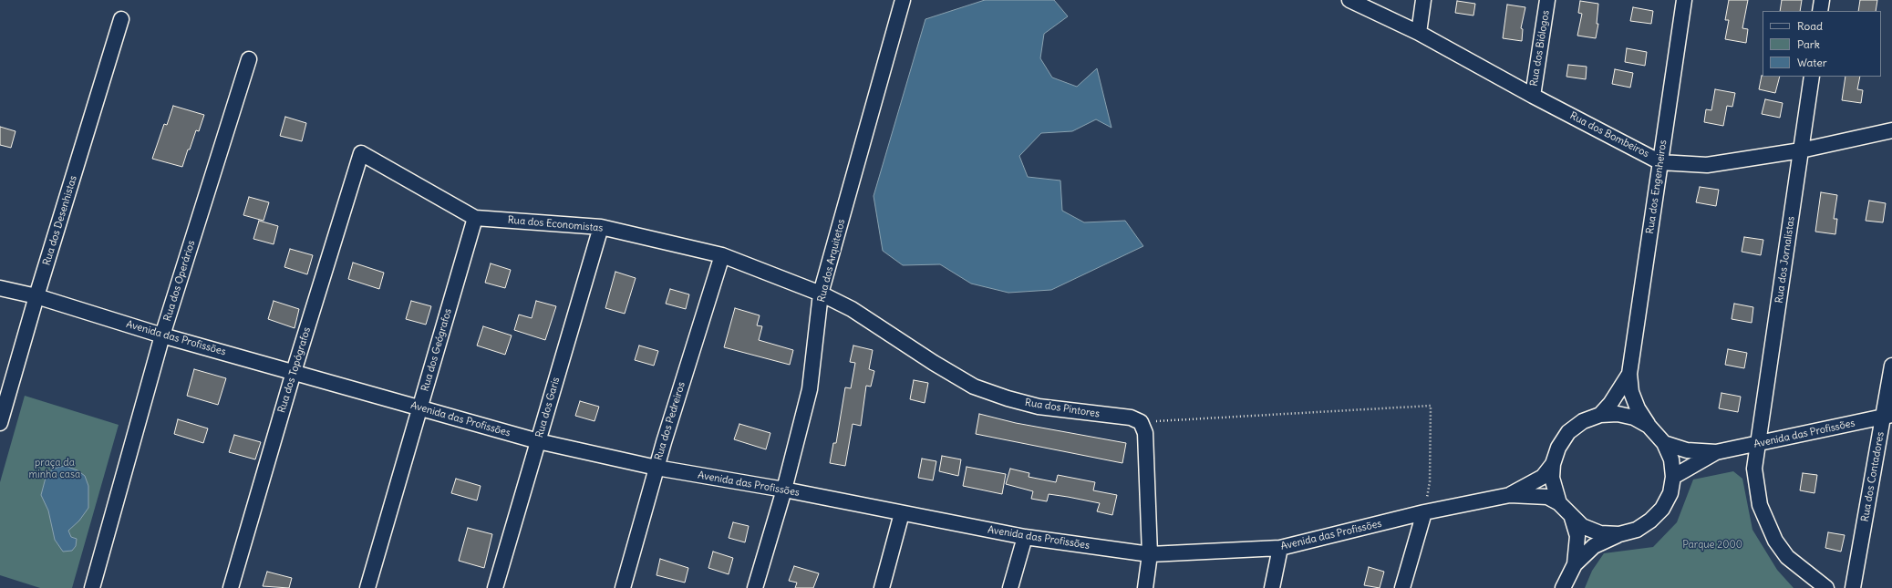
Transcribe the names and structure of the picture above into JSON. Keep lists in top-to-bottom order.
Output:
{
  "streets": {
    "street": [
      "Rua dos Biólogos",
      "Rua dos Bombeiros",
      "Rua dos Engenheiros",
      "Rua dos Desenhistas",
      "Rua dos Economistas",
      "Rua dos Jornalistas",
      "Rua dos Arquitetos",
      "Rua dos Operários",
      "Avenida das Profissões",
      "Rua dos Geógrafos",
      "Rua dos Topógrafos",
      "Rua dos Garis",
      "Rua dos Pintores",
      "Rua dos Pedreiros",
      "Rua dos Contadores"
    ]
  },
  "crossings": [
    ["Rua dos Biólogos", "Rua dos Bombeiros"],
    ["Rua dos Bombeiros", "Rua dos Engenheiros"],
    ["Rua dos Bombeiros", "Rua dos Jornalistas"],
    ["Rua dos Desenhistas", "Avenida das Profissões"],
    ["Rua dos Economistas", "Rua dos Arquitetos"],
    ["Rua dos Economistas", "Rua dos Geógrafos"],
    ["Rua dos Economistas", "Rua dos Topógrafos"],
    ["Rua dos Economistas", "Rua dos Garis"],
    ["Rua dos Economistas", "Rua dos Pintores"],
    ["Rua dos Economistas", "Rua dos Pedreiros"],
    ["Rua dos Jornalistas", "Avenida das Profissões"],
    ["Rua dos Arquitetos", "Avenida das Profissões"],
    ["Rua dos Arquitetos", "Rua dos Pintores"],
    ["Rua dos Operários", "Avenida das Profissões"],
    ["Avenida das Profissões", "Rua dos Geógrafos"],
    ["Avenida das Profissões", "Rua dos Topógrafos"],
    ["Avenida das Profissões", "Rua dos Garis"],
    ["Avenida das Profissões", "Rua dos Pedreiros"],
    ["Avenida das Profissões", "Rua dos Contadores"]
  ],
  "parks": ["praça da minha casa", "Parque 2000"],
  "legend": ["Road", "Park", "Water"]
}
